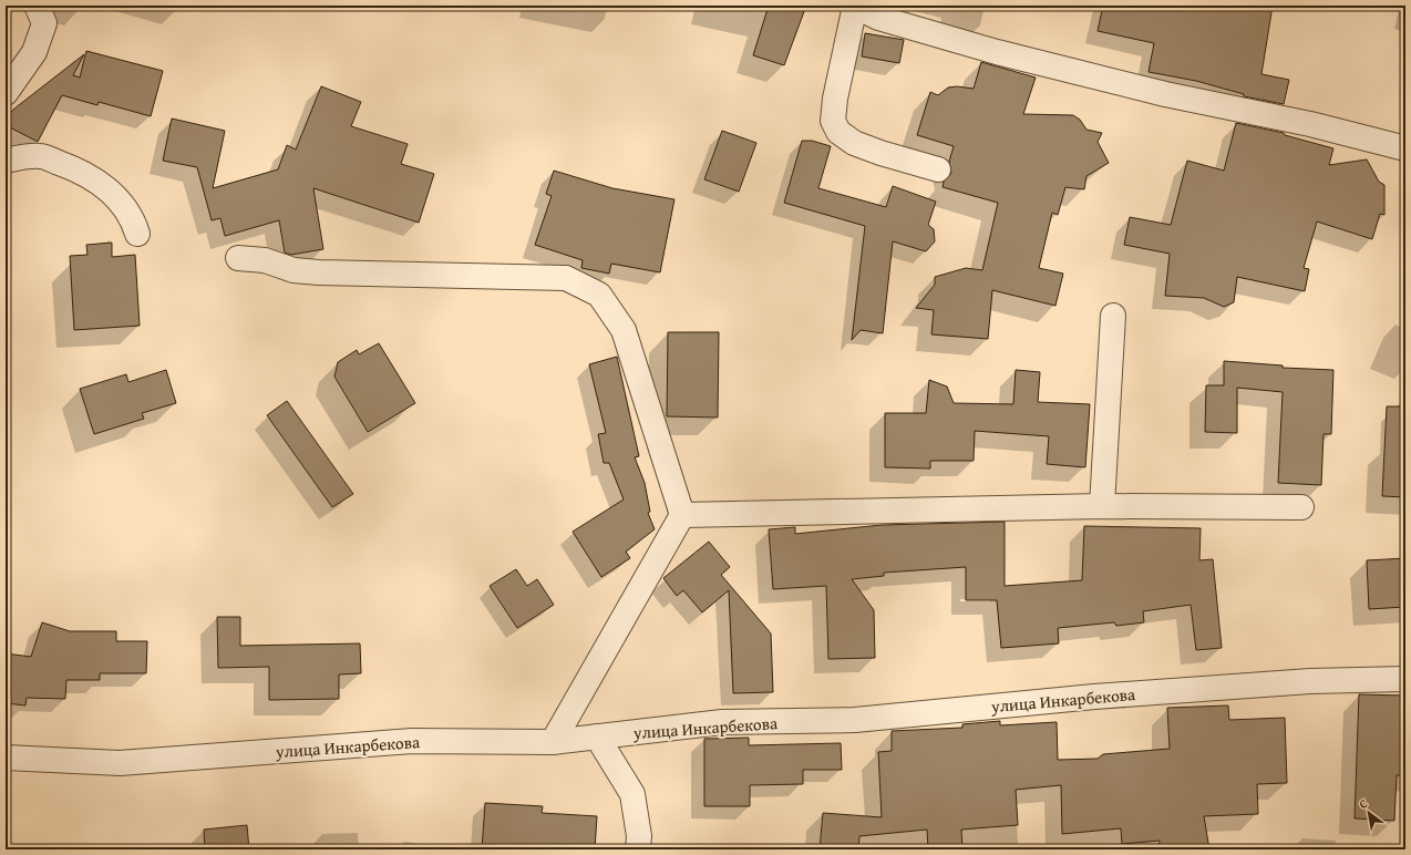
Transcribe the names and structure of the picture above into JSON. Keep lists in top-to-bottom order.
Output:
{
  "streets": {
    "street": ["улица Инкарбекова"]
  },
  "north": "top left"
}
